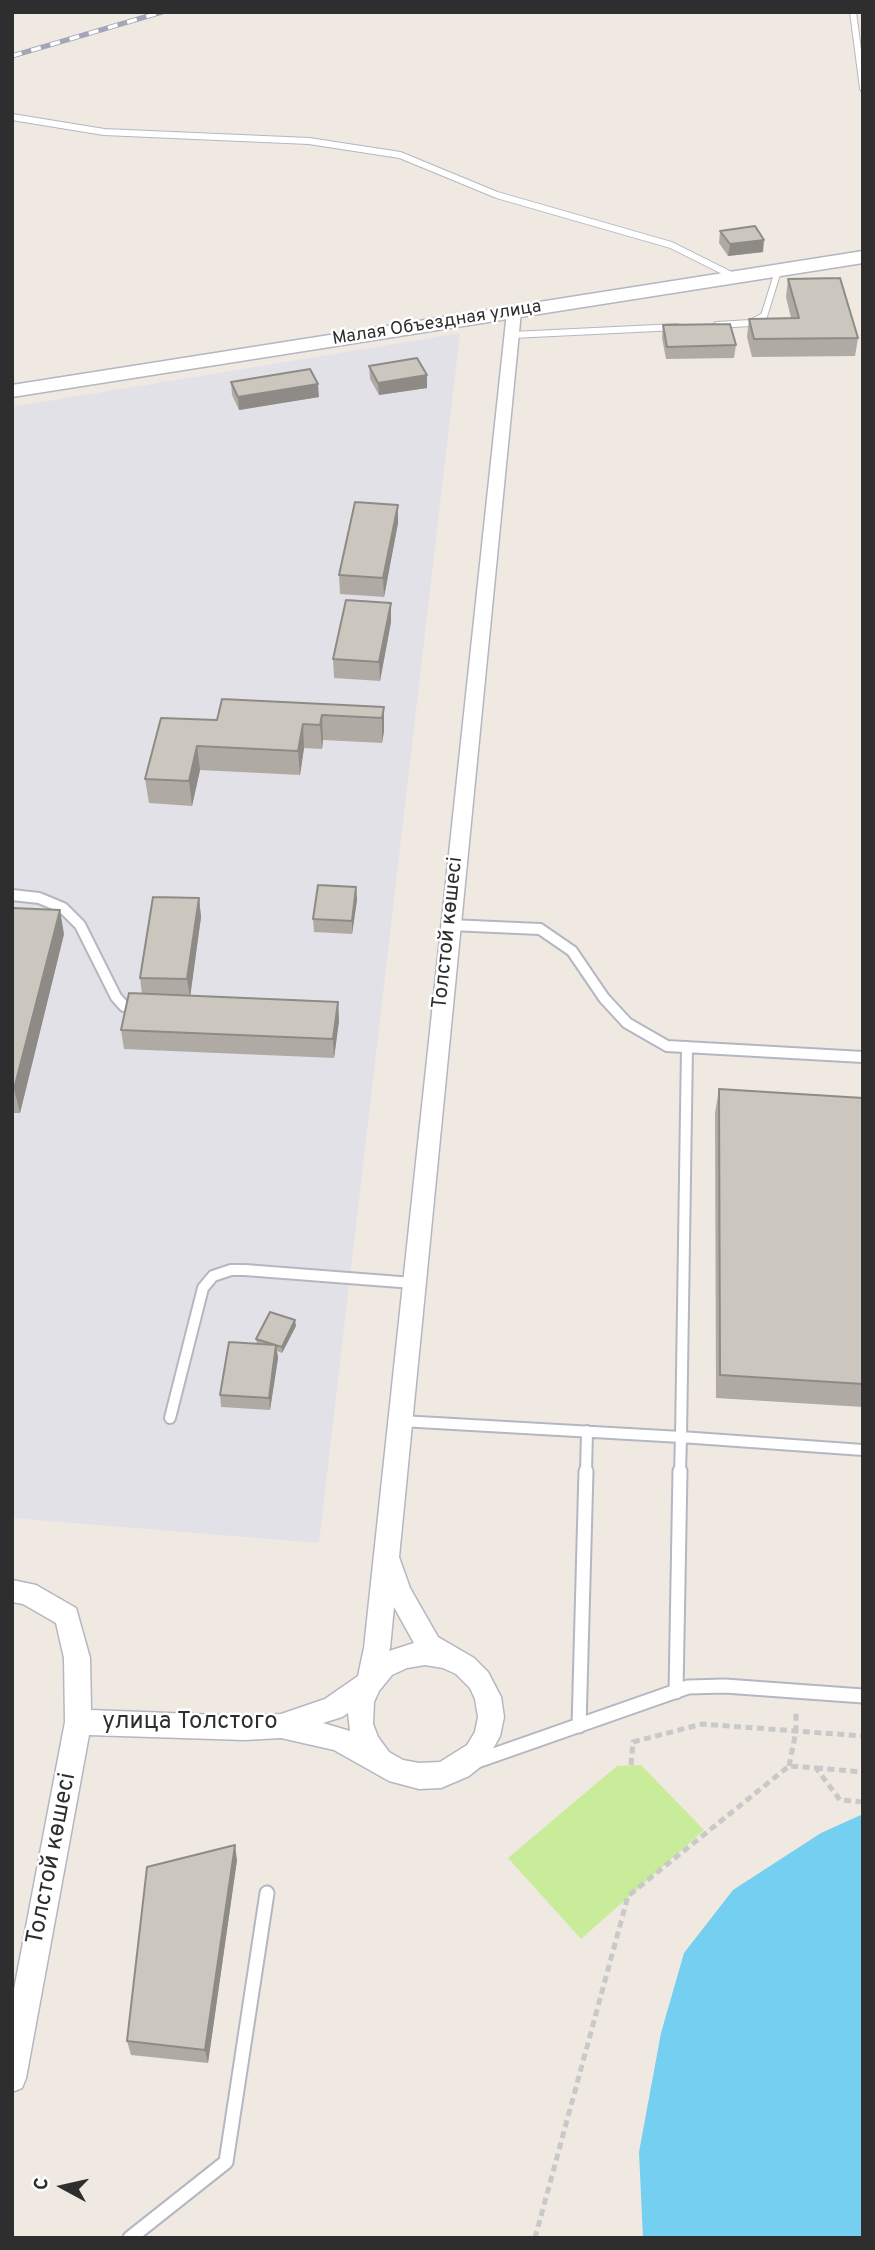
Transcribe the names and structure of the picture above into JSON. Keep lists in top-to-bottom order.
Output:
{
  "streets": {
    "street": ["Малая Объездная улица", "Толстой көшесі", "улица Толстого"]
  },
  "crossings": [
    ["Малая Объездная улица", "Толстой көшесі"],
    ["Толстой көшесі", "улица Толстого"]
  ],
  "north": "left"
}
